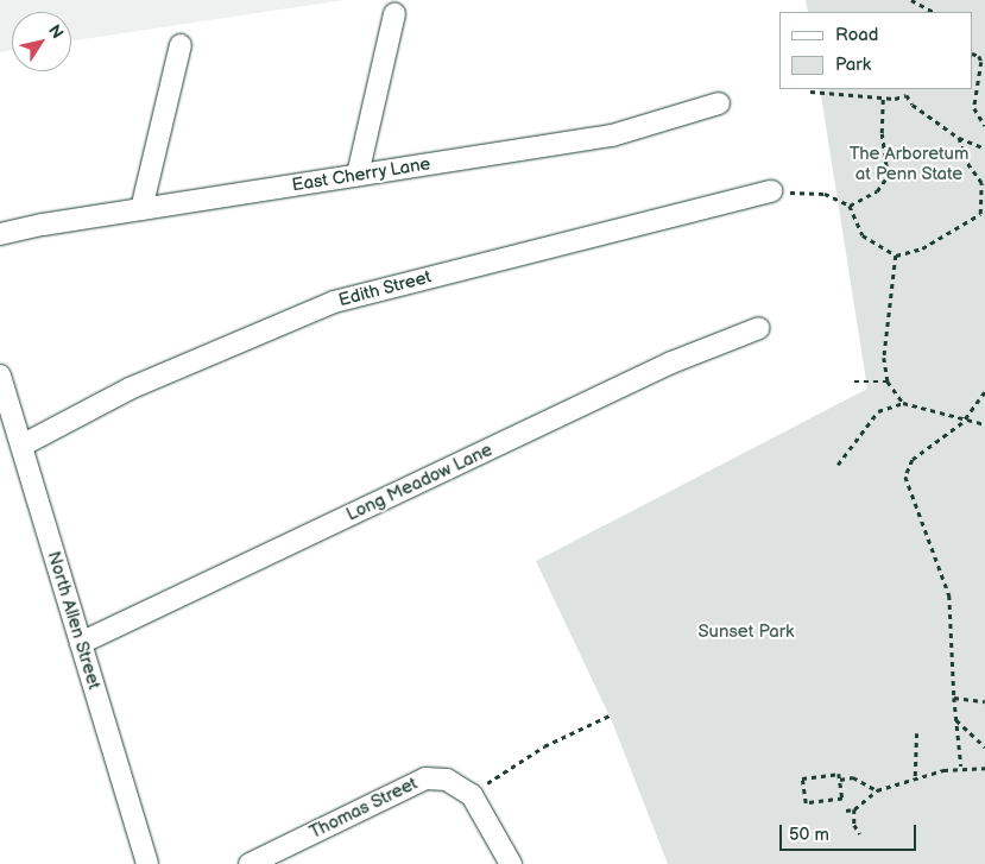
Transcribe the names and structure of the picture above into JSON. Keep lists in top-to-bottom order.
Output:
{
  "streets": {
    "street": [
      "East Cherry Lane",
      "Edith Street",
      "Long Meadow Lane",
      "North Allen Street",
      "Thomas Street"
    ]
  },
  "crossings": [
    ["Edith Street", "North Allen Street"],
    ["Long Meadow Lane", "North Allen Street"]
  ],
  "parks": ["The Arboretum at Penn State", "Sunset Park"],
  "legend": ["Road", "Park"],
  "scale_bar": "50 m",
  "north": "top right"
}
